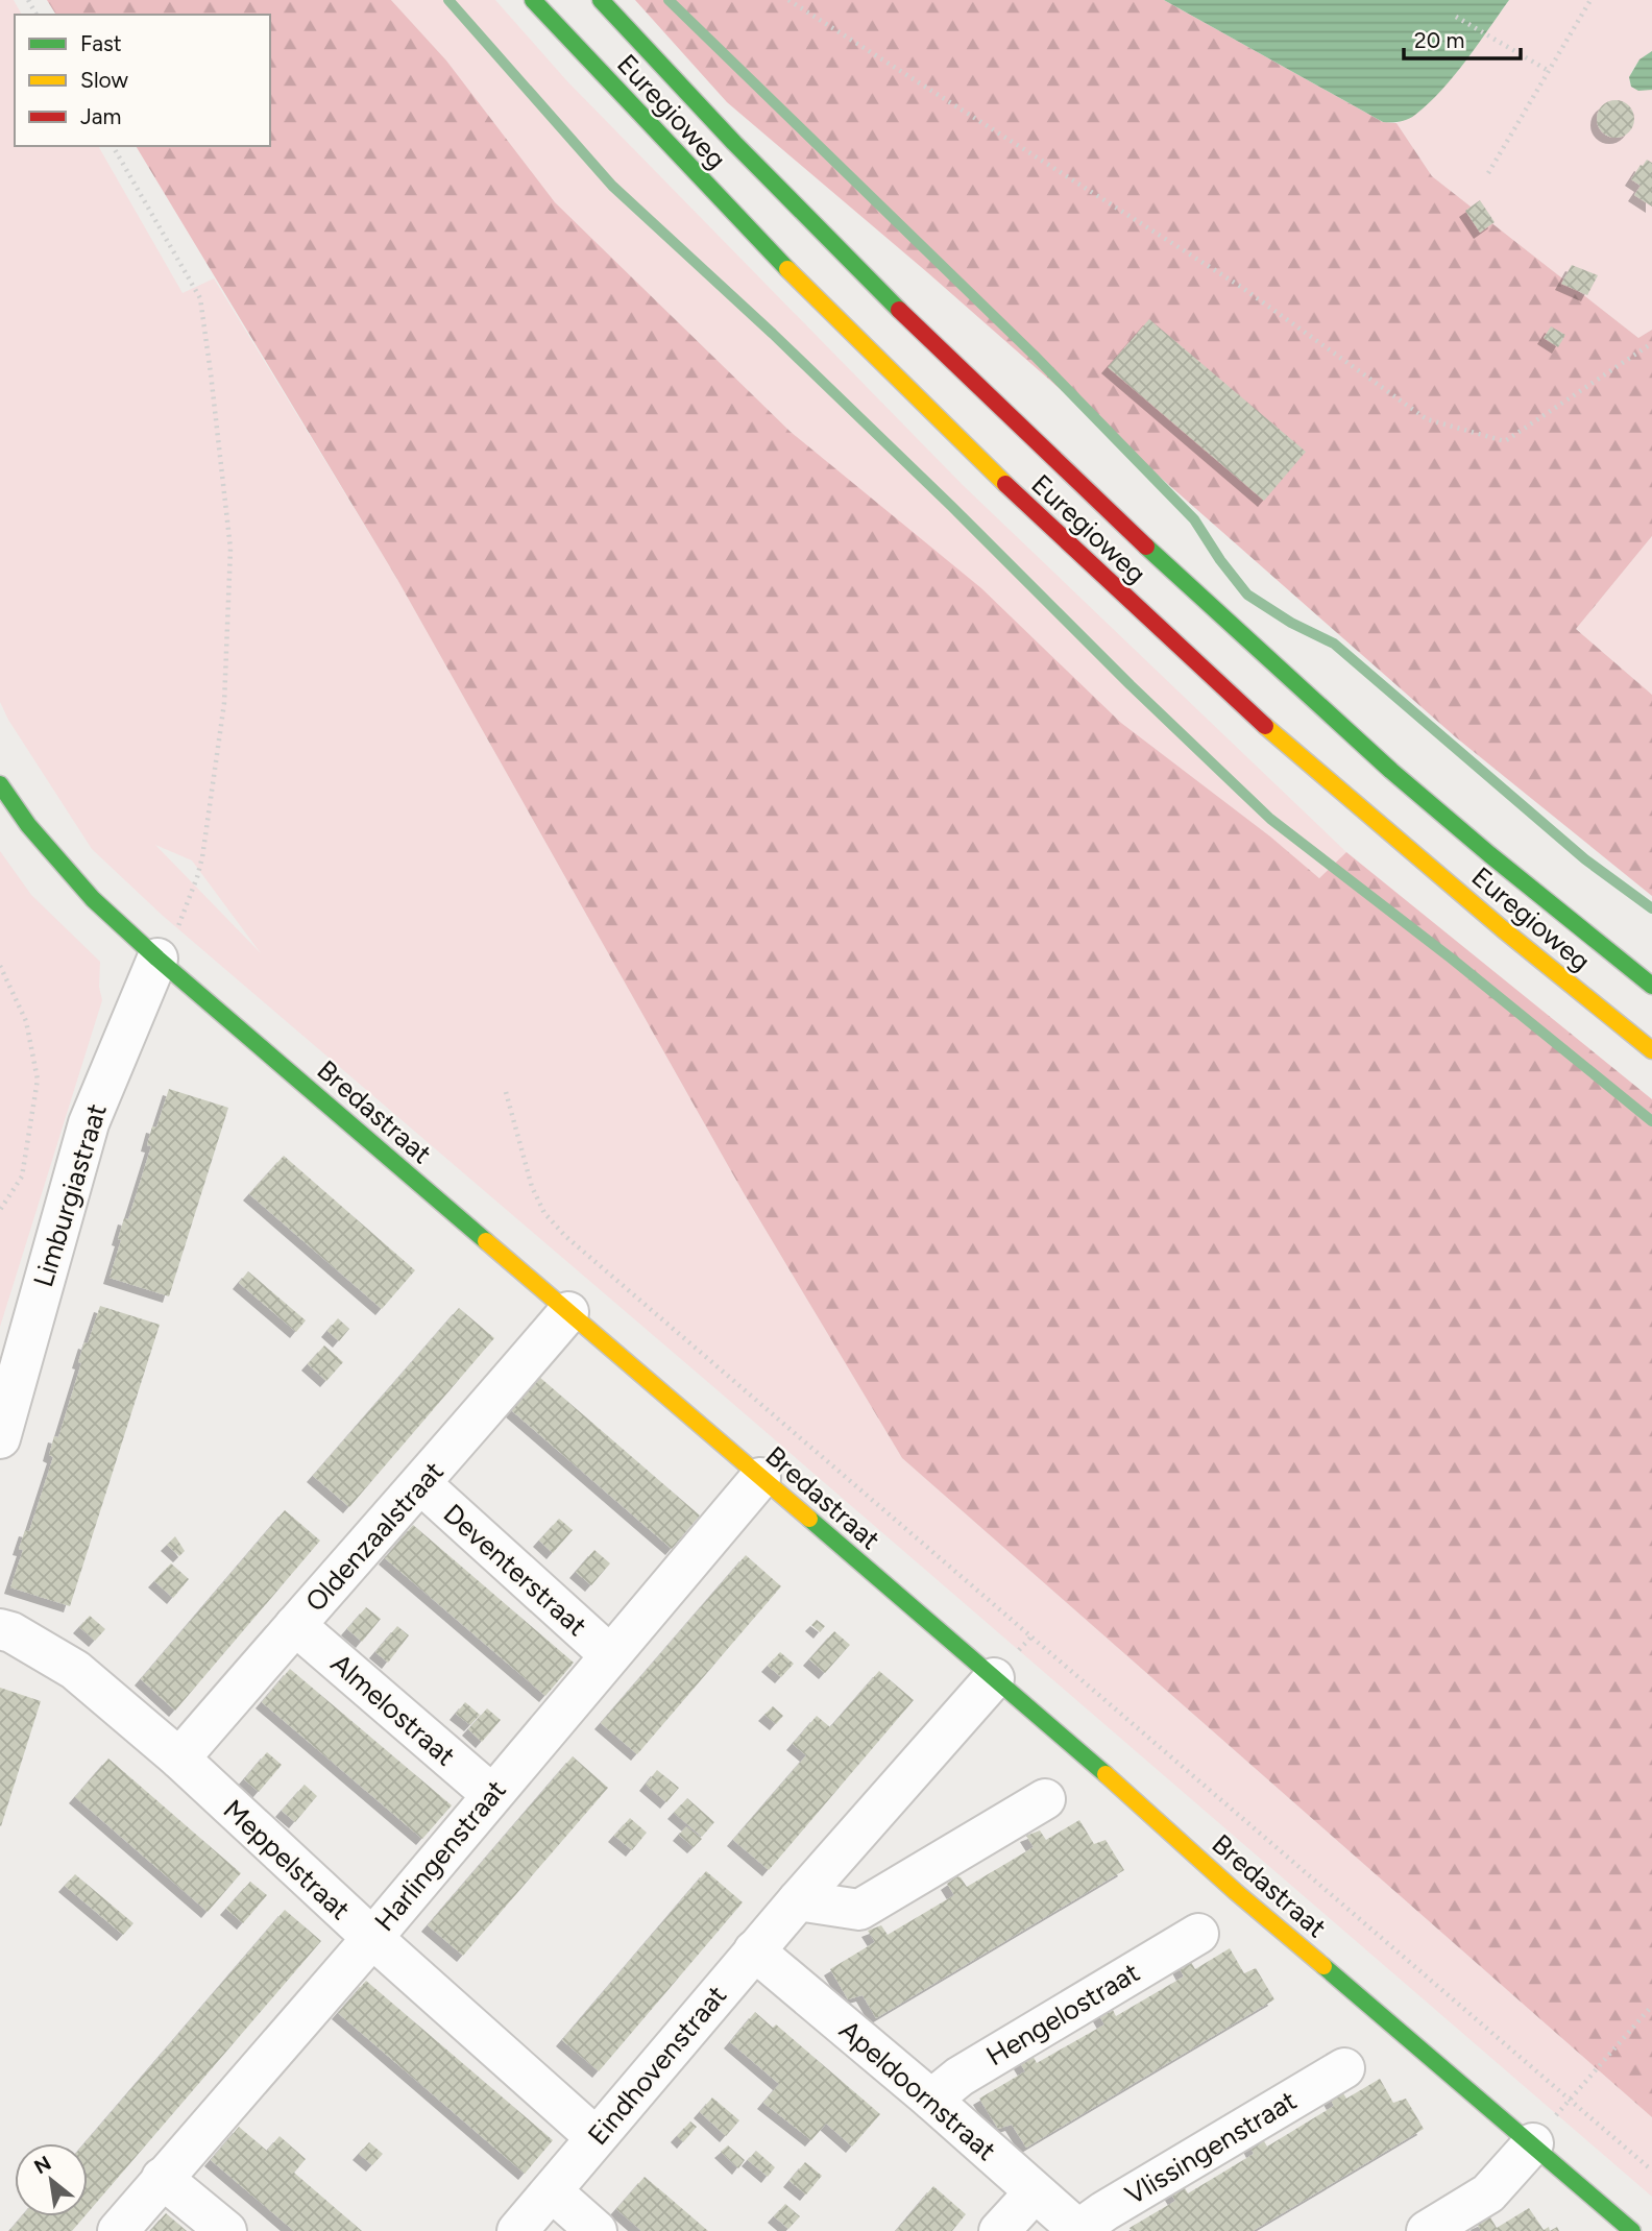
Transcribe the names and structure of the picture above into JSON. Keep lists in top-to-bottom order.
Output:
{
  "streets": {
    "main road": ["Euregioweg", "Bredastraat"],
    "street": [
      "Limburgiastraat",
      "Oldenzaalstraat",
      "Deventerstraat",
      "Almelostraat",
      "Harlingenstraat",
      "Meppelstraat",
      "Hengelostraat",
      "Eindhovenstraat",
      "Apeldoornstraat",
      "Vlissingenstraat"
    ]
  },
  "crossings": [
    ["Bredastraat", "Limburgiastraat"],
    ["Bredastraat", "Oldenzaalstraat"],
    ["Bredastraat", "Harlingenstraat"],
    ["Bredastraat", "Eindhovenstraat"],
    ["Oldenzaalstraat", "Deventerstraat"],
    ["Oldenzaalstraat", "Almelostraat"],
    ["Oldenzaalstraat", "Meppelstraat"],
    ["Deventerstraat", "Harlingenstraat"],
    ["Almelostraat", "Harlingenstraat"],
    ["Harlingenstraat", "Meppelstraat"],
    ["Meppelstraat", "Eindhovenstraat"],
    ["Hengelostraat", "Apeldoornstraat"],
    ["Eindhovenstraat", "Apeldoornstraat"],
    ["Apeldoornstraat", "Vlissingenstraat"]
  ],
  "legend": ["Fast", "Slow", "Jam"],
  "scale_bar": "20 m",
  "north": "top left"
}
